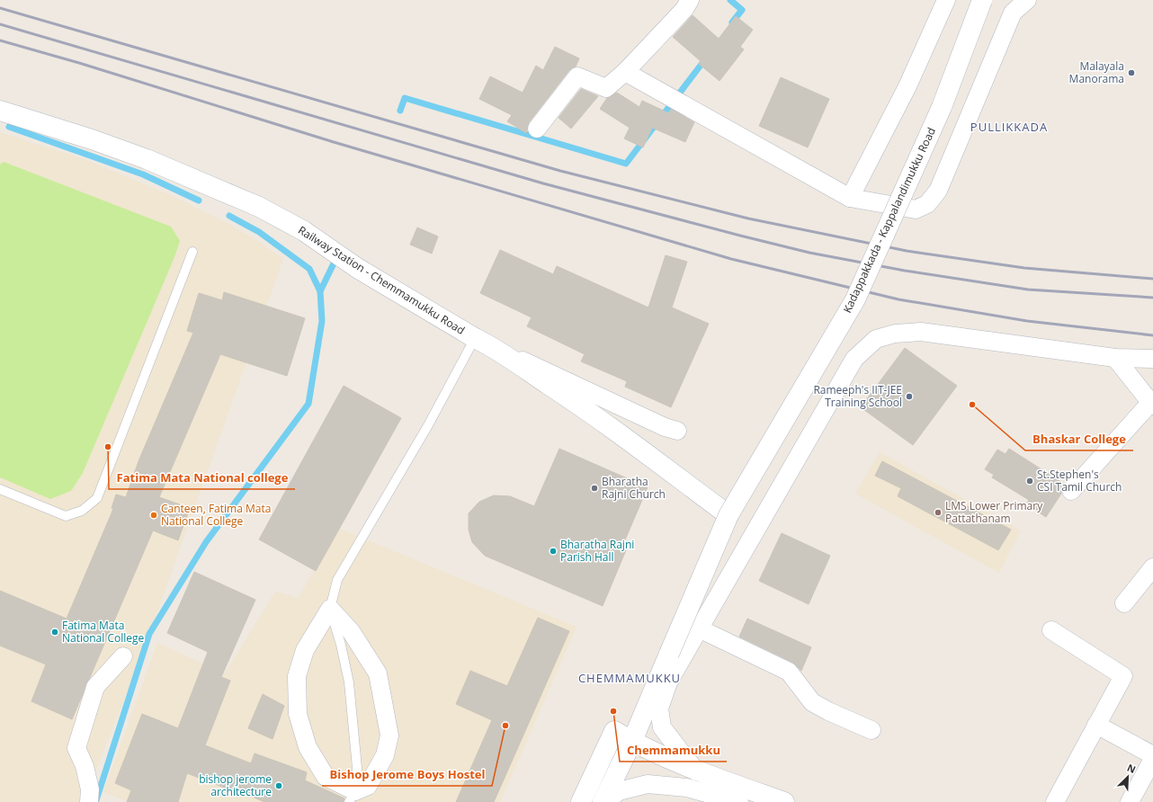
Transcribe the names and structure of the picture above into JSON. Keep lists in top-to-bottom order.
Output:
{
  "streets": {
    "main road": ["Kadappakkada - Kappalandimukku Road", "Railway Station - Chemmamukku Road"]
  },
  "crossings": [
    ["Kadappakkada - Kappalandimukku Road", "Railway Station - Chemmamukku Road"]
  ],
  "districts": ["PULLIKKADA", "CHEMMAMUKKU"],
  "places": [
    "Malayala Manorama",
    "Rameeph's IIT-JEE Training School",
    "Bhaskar College",
    "Fatima Mata National college",
    "St.Stephen's CSI Tamil Church",
    "Bharatha Rajni Church",
    "LMS Lower Primary Pattathanam",
    "Canteen, Fatima Mata National College",
    "Bharatha Rajni Parish Hall",
    "Fatima Mata National College",
    "Chemmamukku",
    "Bishop Jerome Boys Hostel",
    "bishop jerome architecture"
  ],
  "north": "top right"
}
